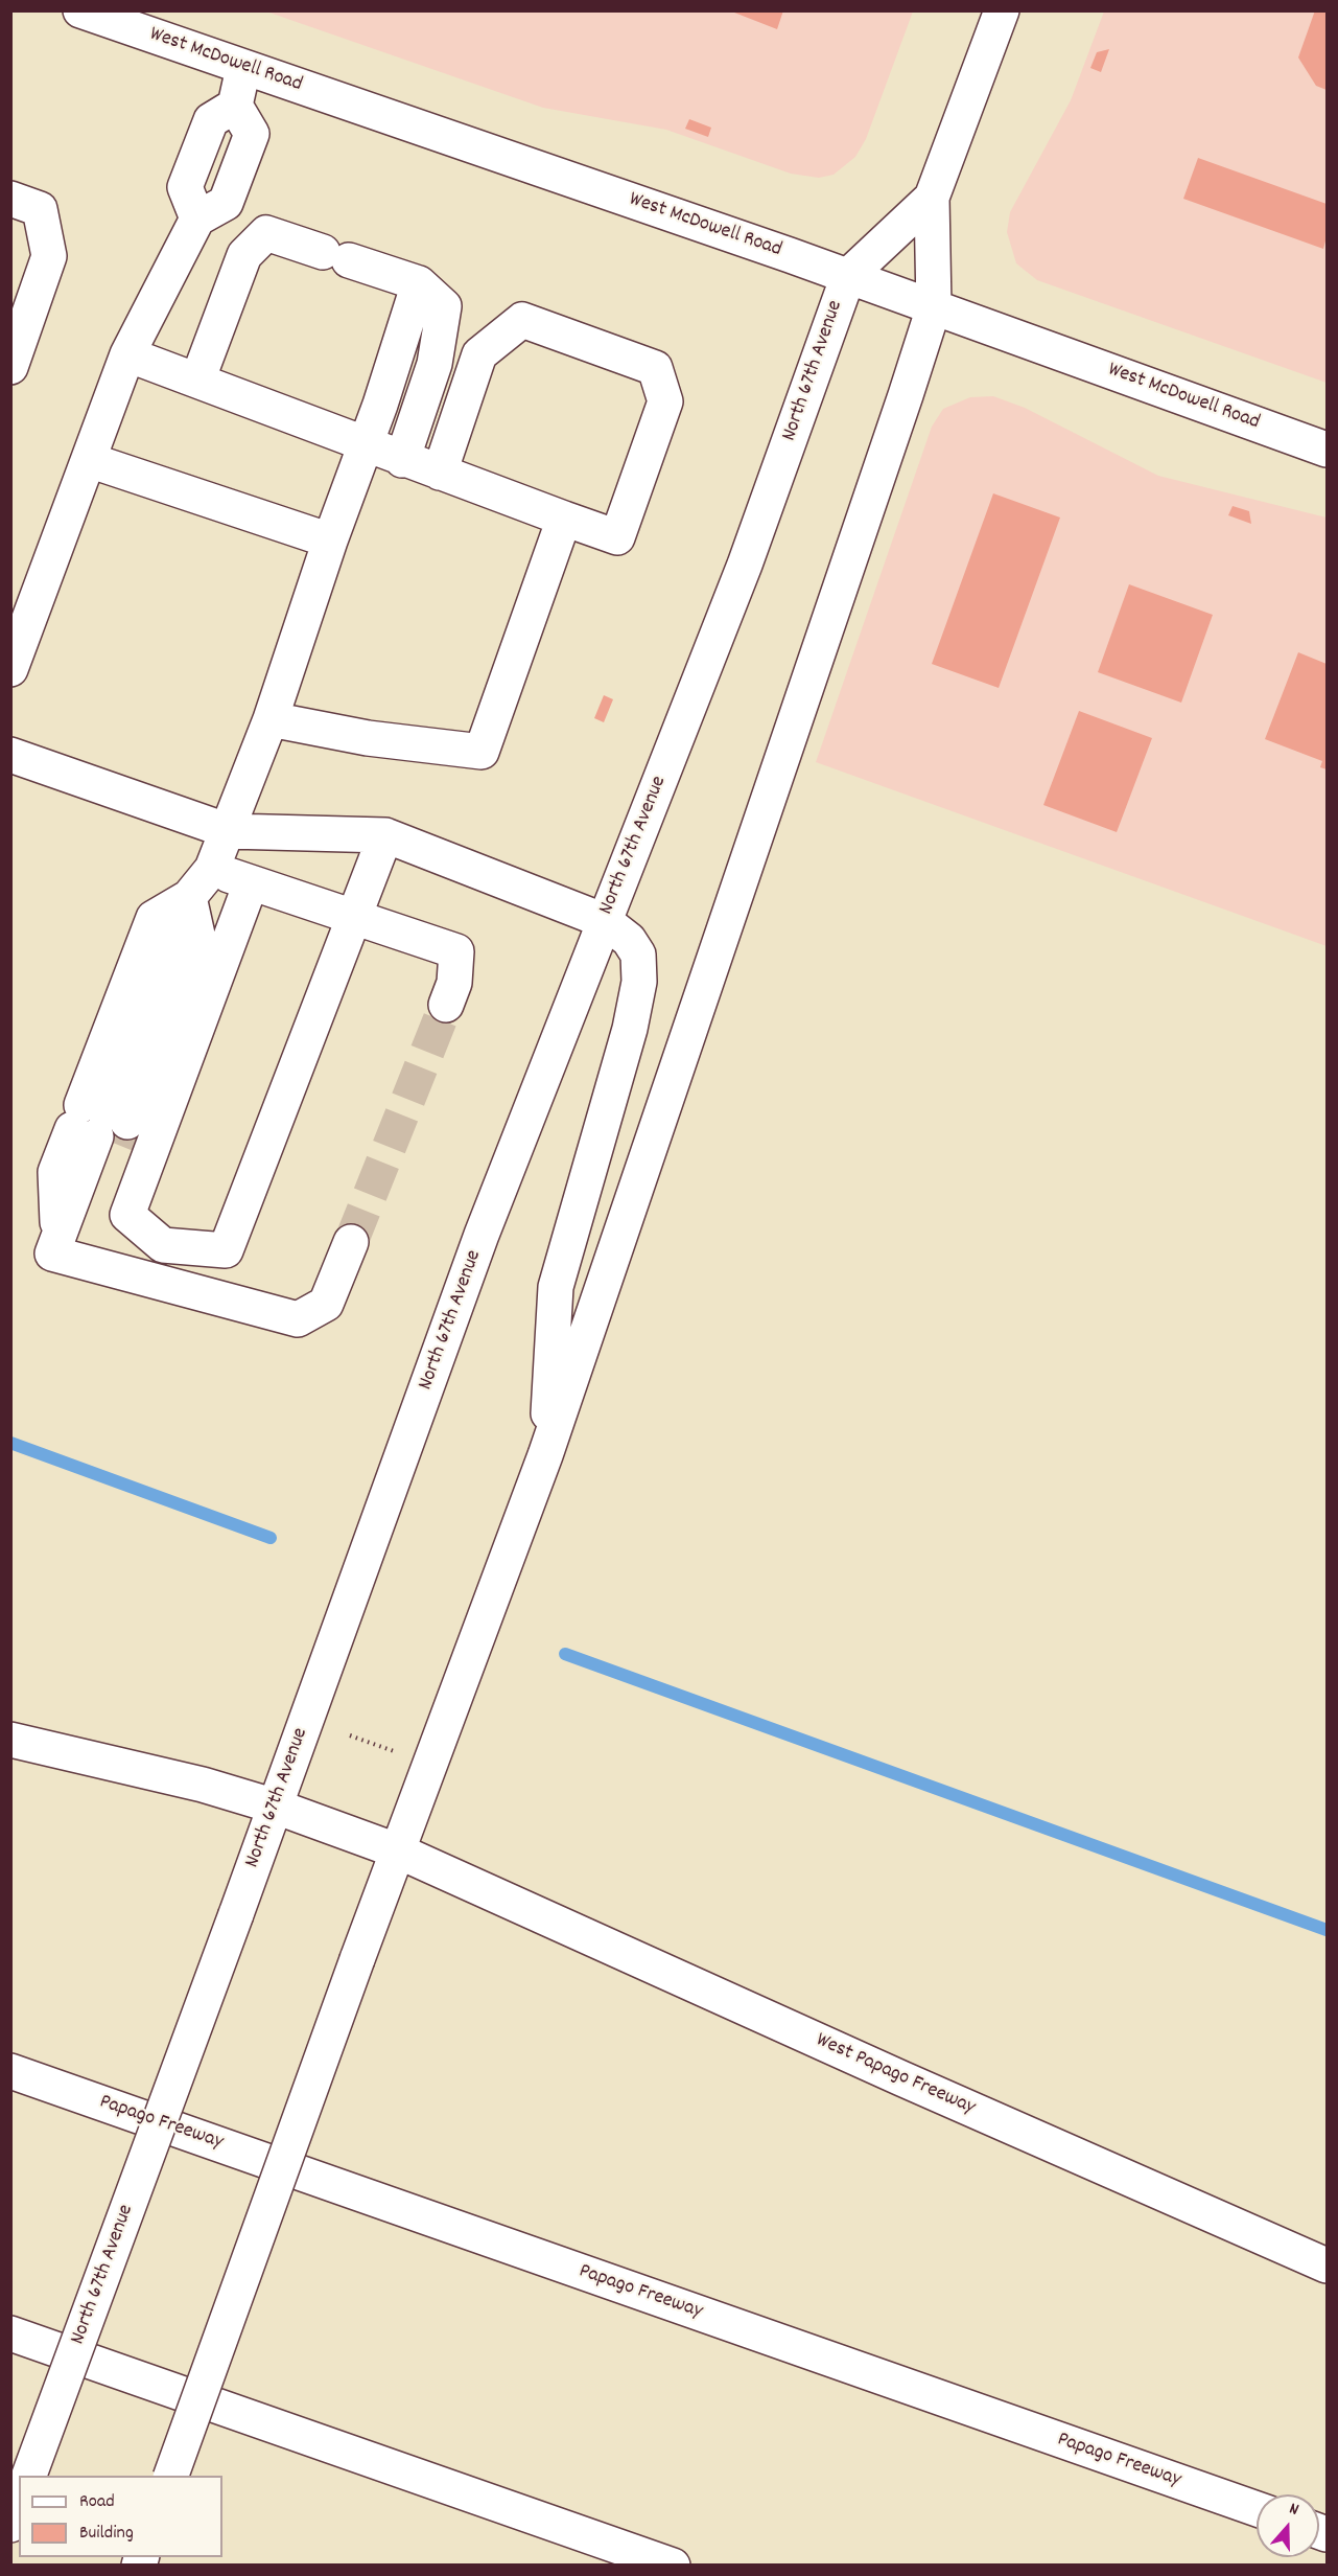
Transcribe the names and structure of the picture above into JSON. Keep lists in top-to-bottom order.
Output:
{
  "streets": {
    "main road": [
      "West McDowell Road",
      "North 67th Avenue",
      "West Papago Freeway",
      "Papago Freeway"
    ]
  },
  "crossings": [
    ["West McDowell Road", "North 67th Avenue"],
    ["North 67th Avenue", "West Papago Freeway"]
  ],
  "legend": ["Road", "Building"],
  "north": "top"
}
